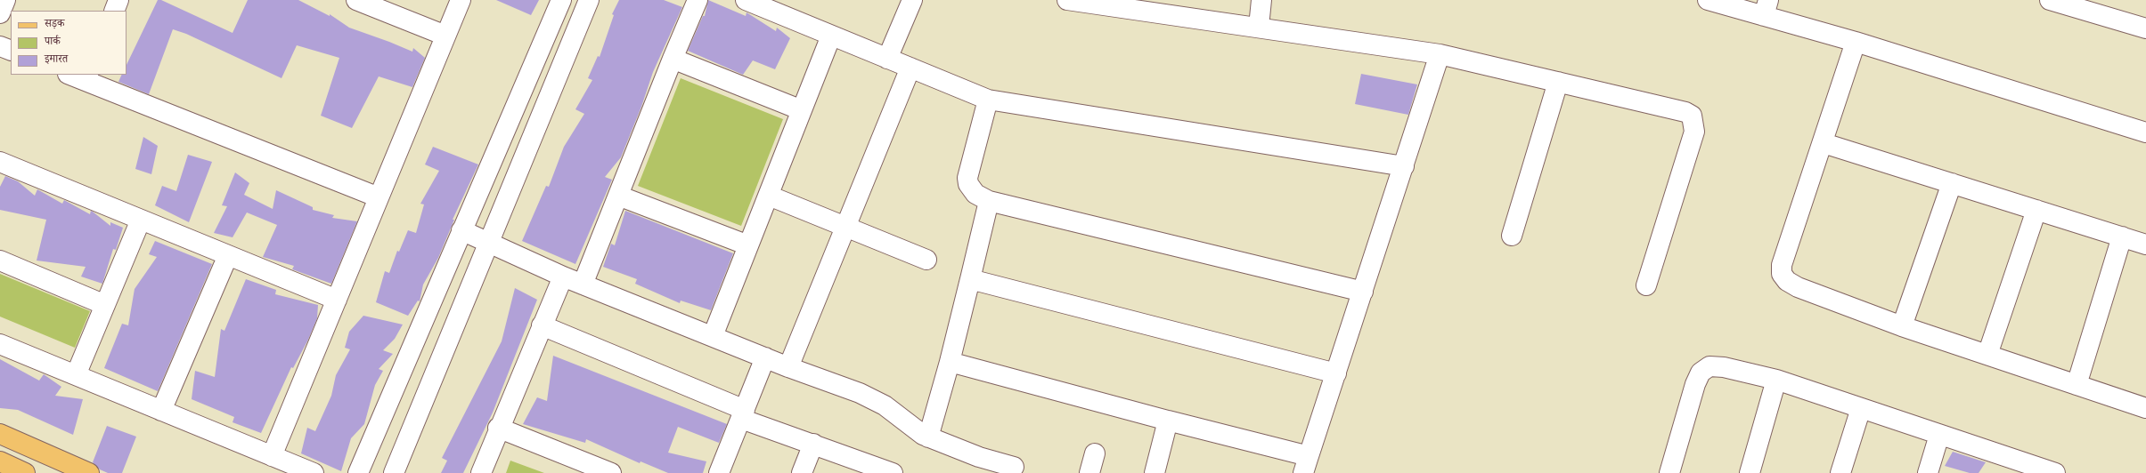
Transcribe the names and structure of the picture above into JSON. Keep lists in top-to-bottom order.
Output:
{
  "legend": ["सड़क", "पार्क", "इमारत"]
}
